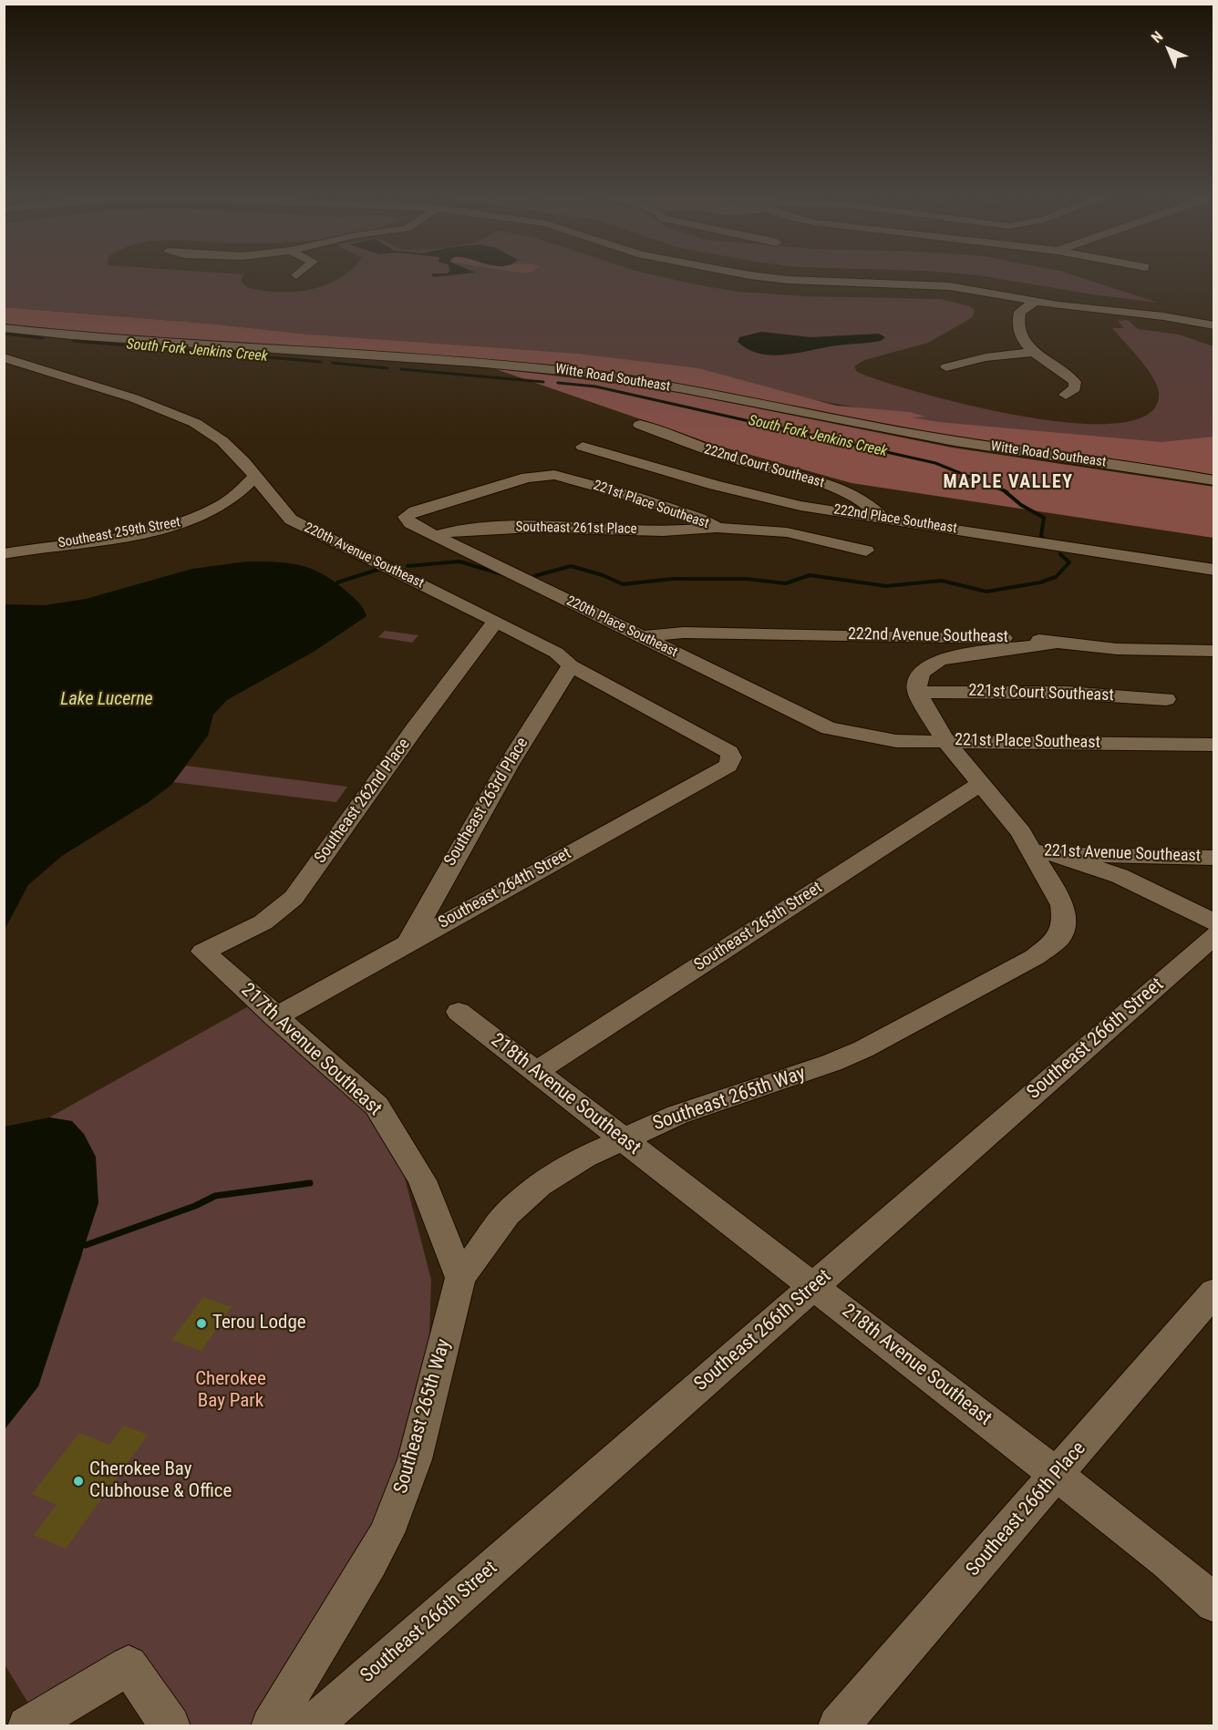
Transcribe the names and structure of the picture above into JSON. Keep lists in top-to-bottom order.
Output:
{
  "streets": {
    "street": [
      "Witte Road Southeast",
      "222nd Court Southeast",
      "221st Place Southeast",
      "222nd Place Southeast",
      "Southeast 261st Place",
      "Southeast 259th Street",
      "220th Avenue Southeast",
      "220th Place Southeast",
      "222nd Avenue Southeast",
      "221st Court Southeast",
      "Southeast 262nd Place",
      "Southeast 263rd Place",
      "221st Avenue Southeast",
      "Southeast 264th Street",
      "Southeast 265th Street",
      "Southeast 266th Street",
      "217th Avenue Southeast",
      "218th Avenue Southeast",
      "Southeast 265th Way",
      "Southeast 266th Place"
    ]
  },
  "crossings": [
    ["222nd Court Southeast", "222nd Place Southeast"],
    ["221st Place Southeast", "Southeast 261st Place"],
    ["221st Place Southeast", "220th Place Southeast"],
    ["221st Place Southeast", "Southeast 265th Way"],
    ["Southeast 261st Place", "220th Place Southeast"],
    ["Southeast 259th Street", "220th Avenue Southeast"],
    ["220th Avenue Southeast", "Southeast 262nd Place"],
    ["220th Avenue Southeast", "Southeast 263rd Place"],
    ["220th Avenue Southeast", "Southeast 264th Street"],
    ["220th Place Southeast", "222nd Avenue Southeast"],
    ["221st Court Southeast", "Southeast 265th Way"],
    ["Southeast 262nd Place", "217th Avenue Southeast"],
    ["Southeast 263rd Place", "Southeast 264th Street"],
    ["221st Avenue Southeast", "Southeast 265th Way"],
    ["Southeast 264th Street", "217th Avenue Southeast"],
    ["Southeast 265th Street", "218th Avenue Southeast"],
    ["Southeast 265th Street", "Southeast 265th Way"],
    ["Southeast 266th Street", "218th Avenue Southeast"],
    ["217th Avenue Southeast", "Southeast 265th Way"],
    ["218th Avenue Southeast", "Southeast 265th Way"],
    ["218th Avenue Southeast", "Southeast 266th Place"]
  ],
  "districts": ["MAPLE VALLEY"],
  "water": ["South Fork Jenkins Creek", "Lake Lucerne"],
  "parks": ["Cherokee Bay Park"],
  "places": ["Terou Lodge", "Cherokee Bay Clubhouse & Office"],
  "north": "top left"
}
